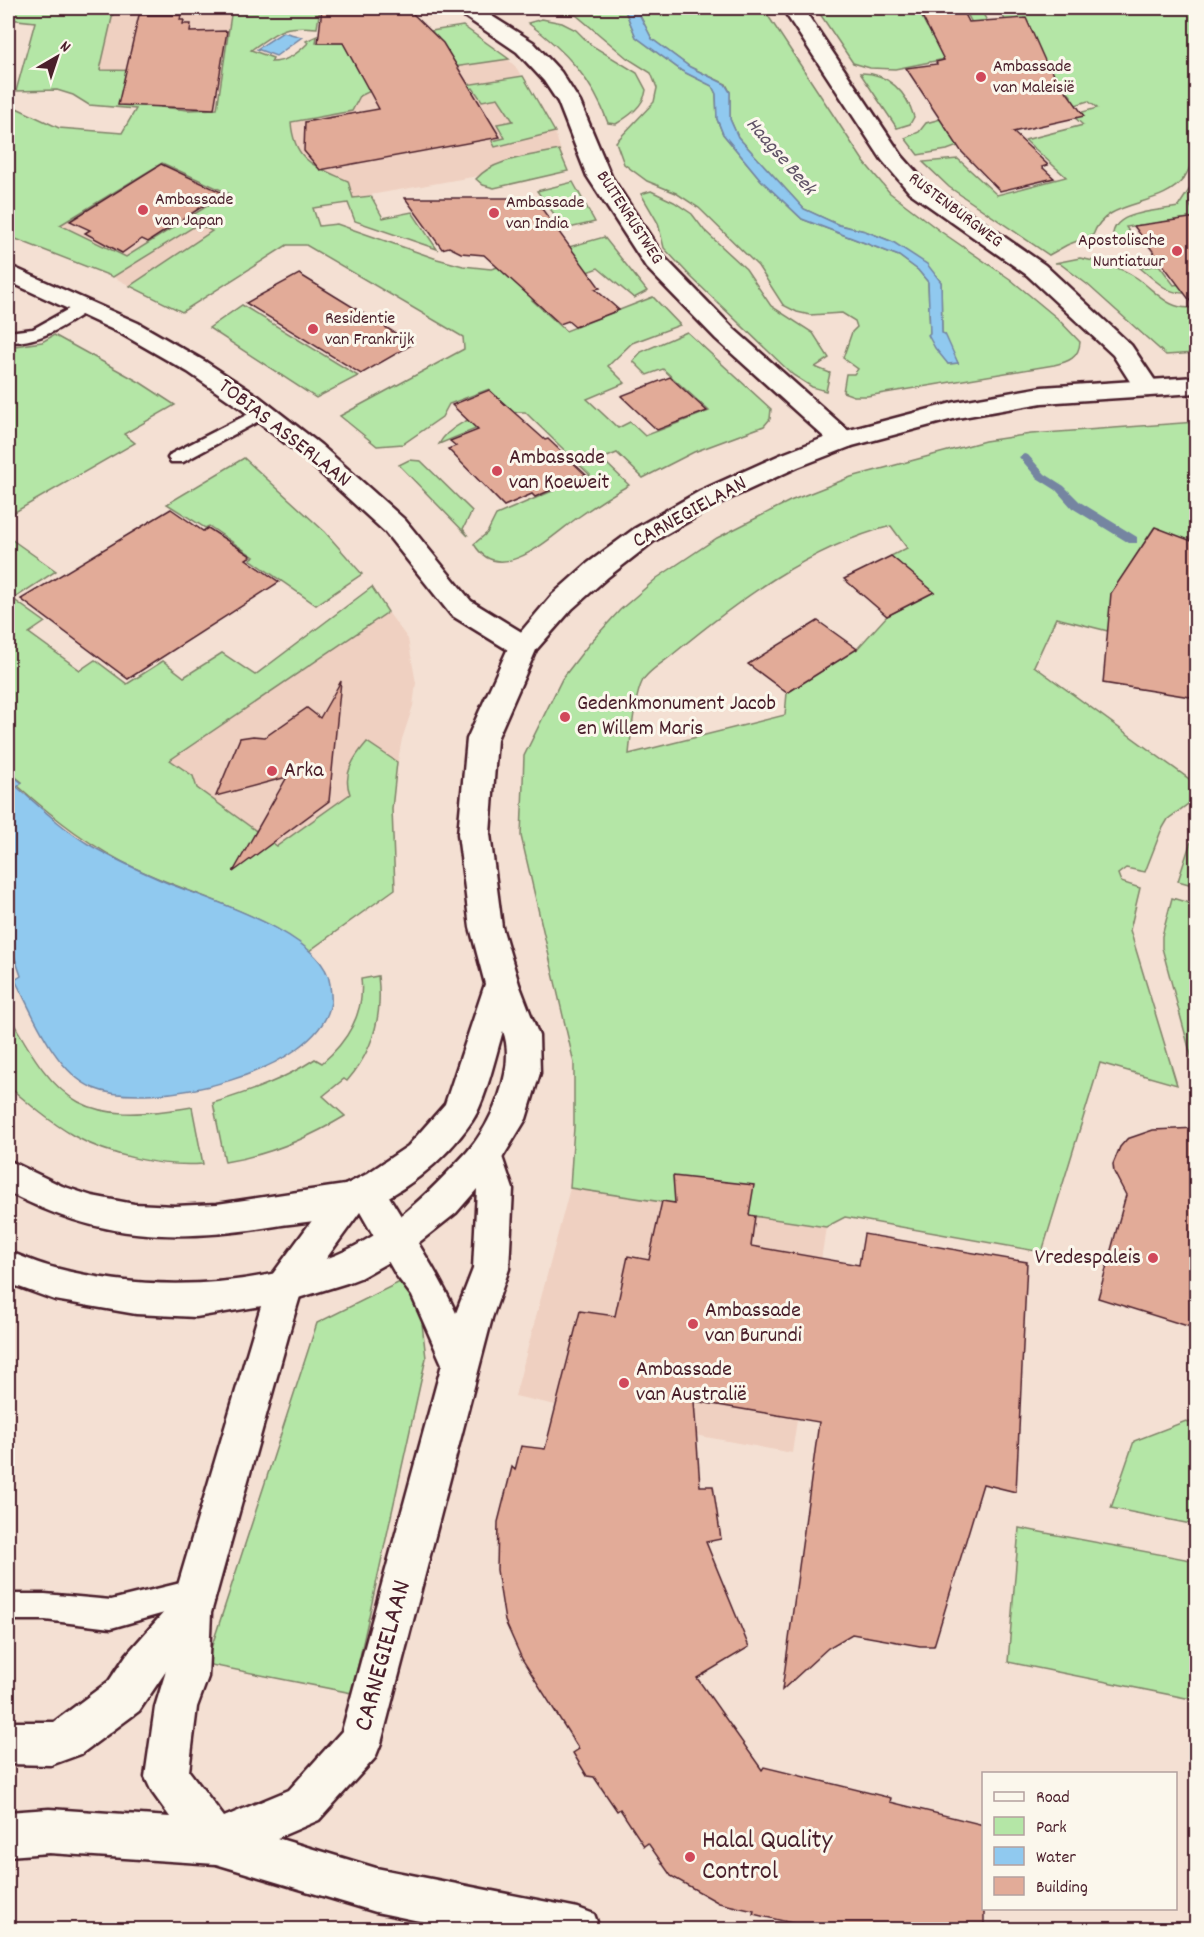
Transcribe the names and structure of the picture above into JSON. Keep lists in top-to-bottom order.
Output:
{
  "streets": {
    "street": [
      "RUSTENBURGWEG",
      "BUITENRUSTWEG",
      "TOBIAS ASSERLAAN",
      "CARNEGIELAAN"
    ]
  },
  "crossings": [
    ["RUSTENBURGWEG", "CARNEGIELAAN"],
    ["BUITENRUSTWEG", "CARNEGIELAAN"],
    ["TOBIAS ASSERLAAN", "CARNEGIELAAN"]
  ],
  "water": ["Haagse Beek"],
  "places": [
    "Ambassade van Maleisië",
    "Ambassade van Japan",
    "Ambassade van India",
    "Apostolische Nuntiatuur",
    "Residentie van Frankrijk",
    "Ambassade van Koeweit",
    "Gedenkmonument Jacob en Willem Maris",
    "Arka",
    "Vredespaleis",
    "Ambassade van Burundi",
    "Ambassade van Australië",
    "Halal Quality Control"
  ],
  "legend": [
    "Road",
    "Park",
    "Water",
    "Building"
  ],
  "north": "top right"
}
